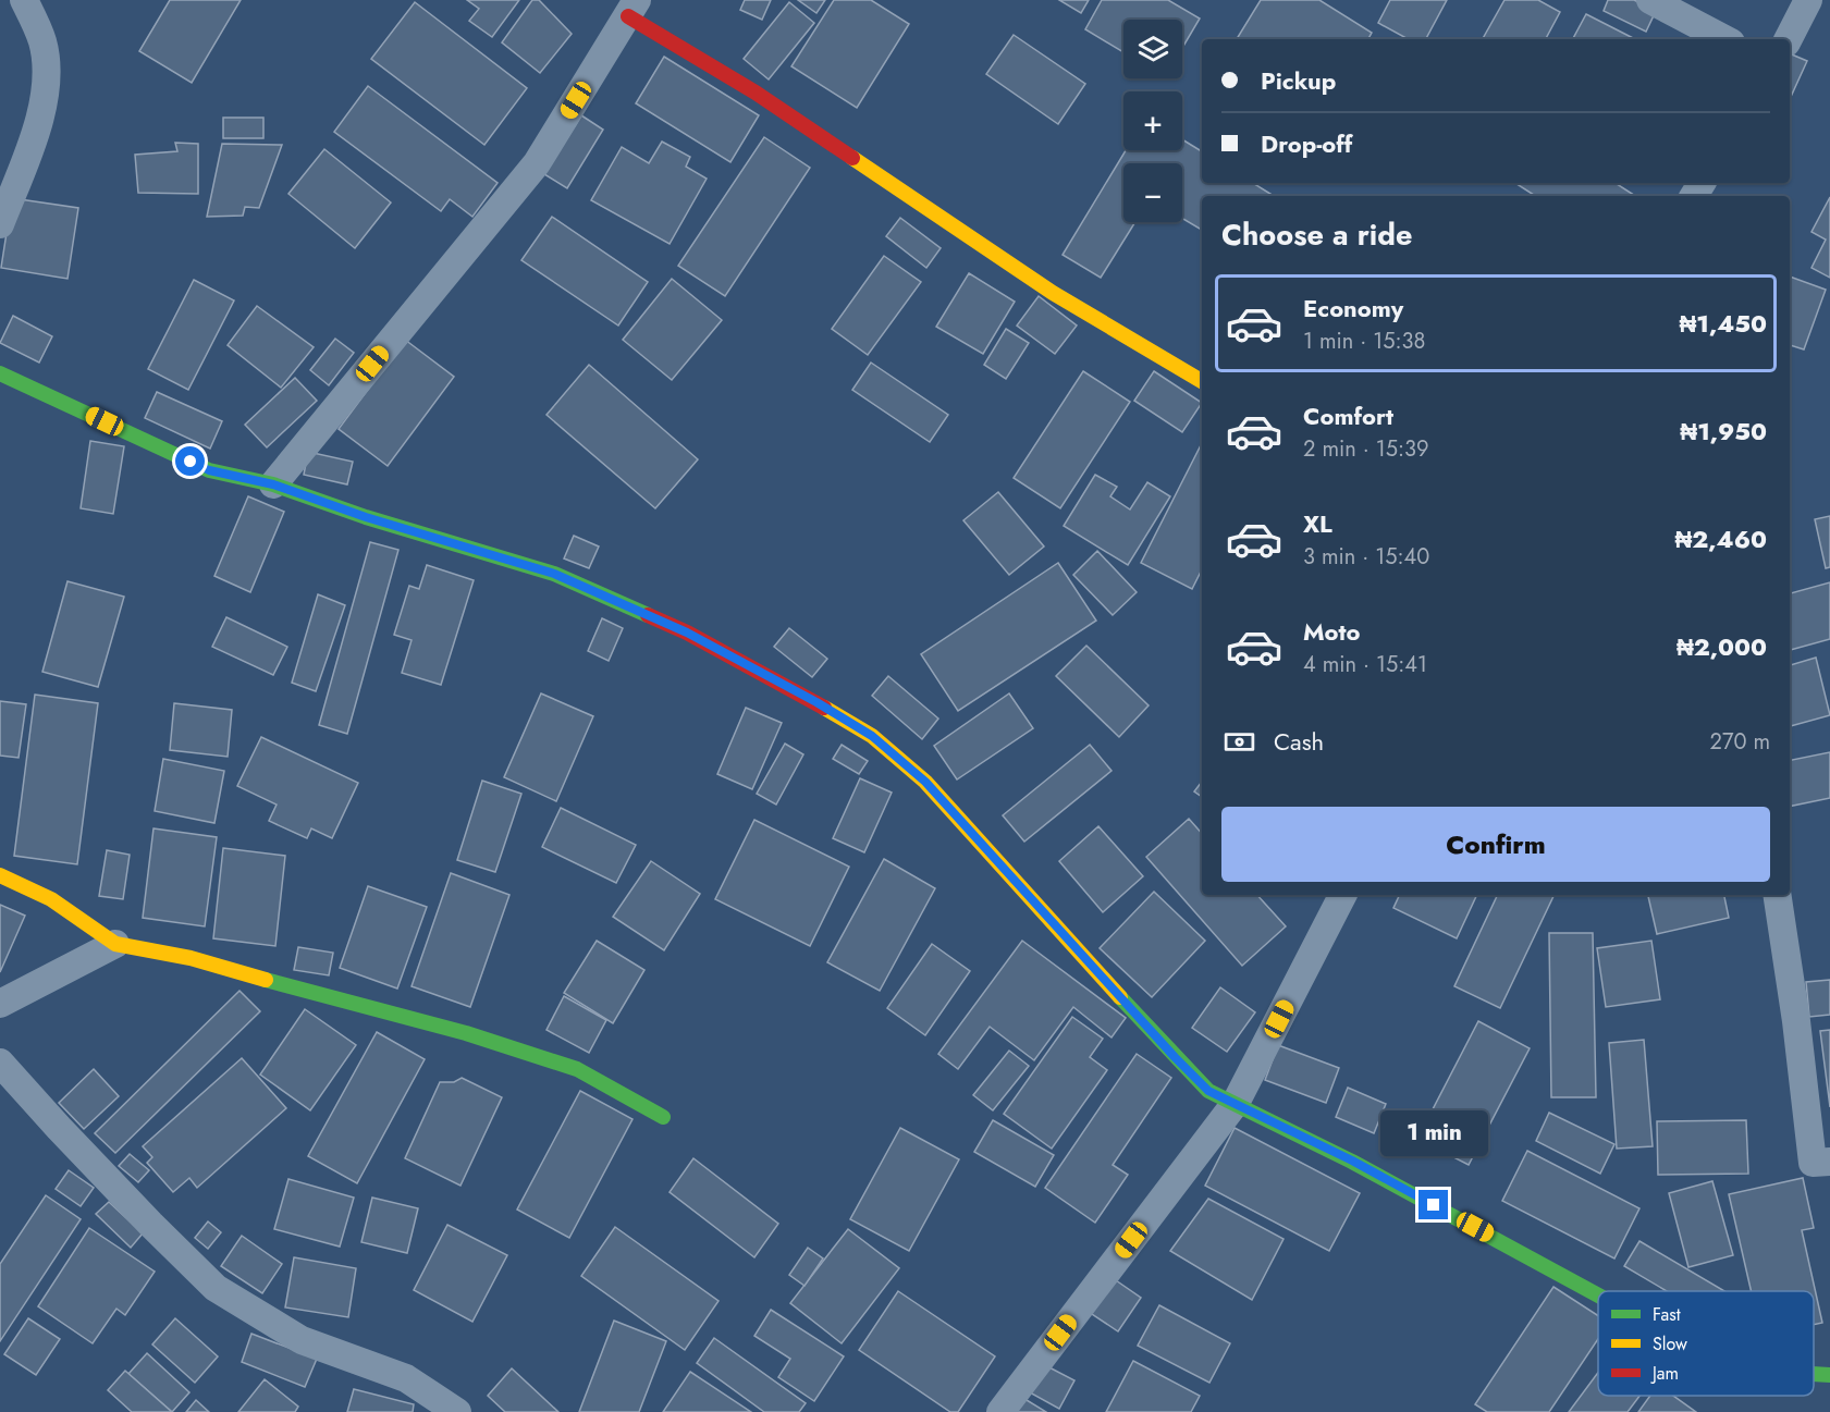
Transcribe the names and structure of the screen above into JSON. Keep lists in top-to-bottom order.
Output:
{
  "legend": ["Fast", "Slow", "Jam"],
  "page": {
    "map_buttons": ["+", "−"],
    "banner": ["Pickup", "Drop-off"],
    "heading": "Choose a ride",
    "list": [
      {
        "name": "Economy",
        "note": "1 min · 15:38",
        "value": "₦1,450"
      },
      {
        "name": "Comfort",
        "note": "2 min · 15:39",
        "value": "₦1,950"
      },
      {
        "name": "XL",
        "note": "3 min · 15:40",
        "value": "₦2,460"
      },
      {
        "name": "Moto",
        "note": "4 min · 15:41",
        "value": "₦2,000"
      }
    ],
    "pay": ["Cash", "270 m"],
    "buttons": "Confirm",
    "bubble": "1 min"
  }
}
